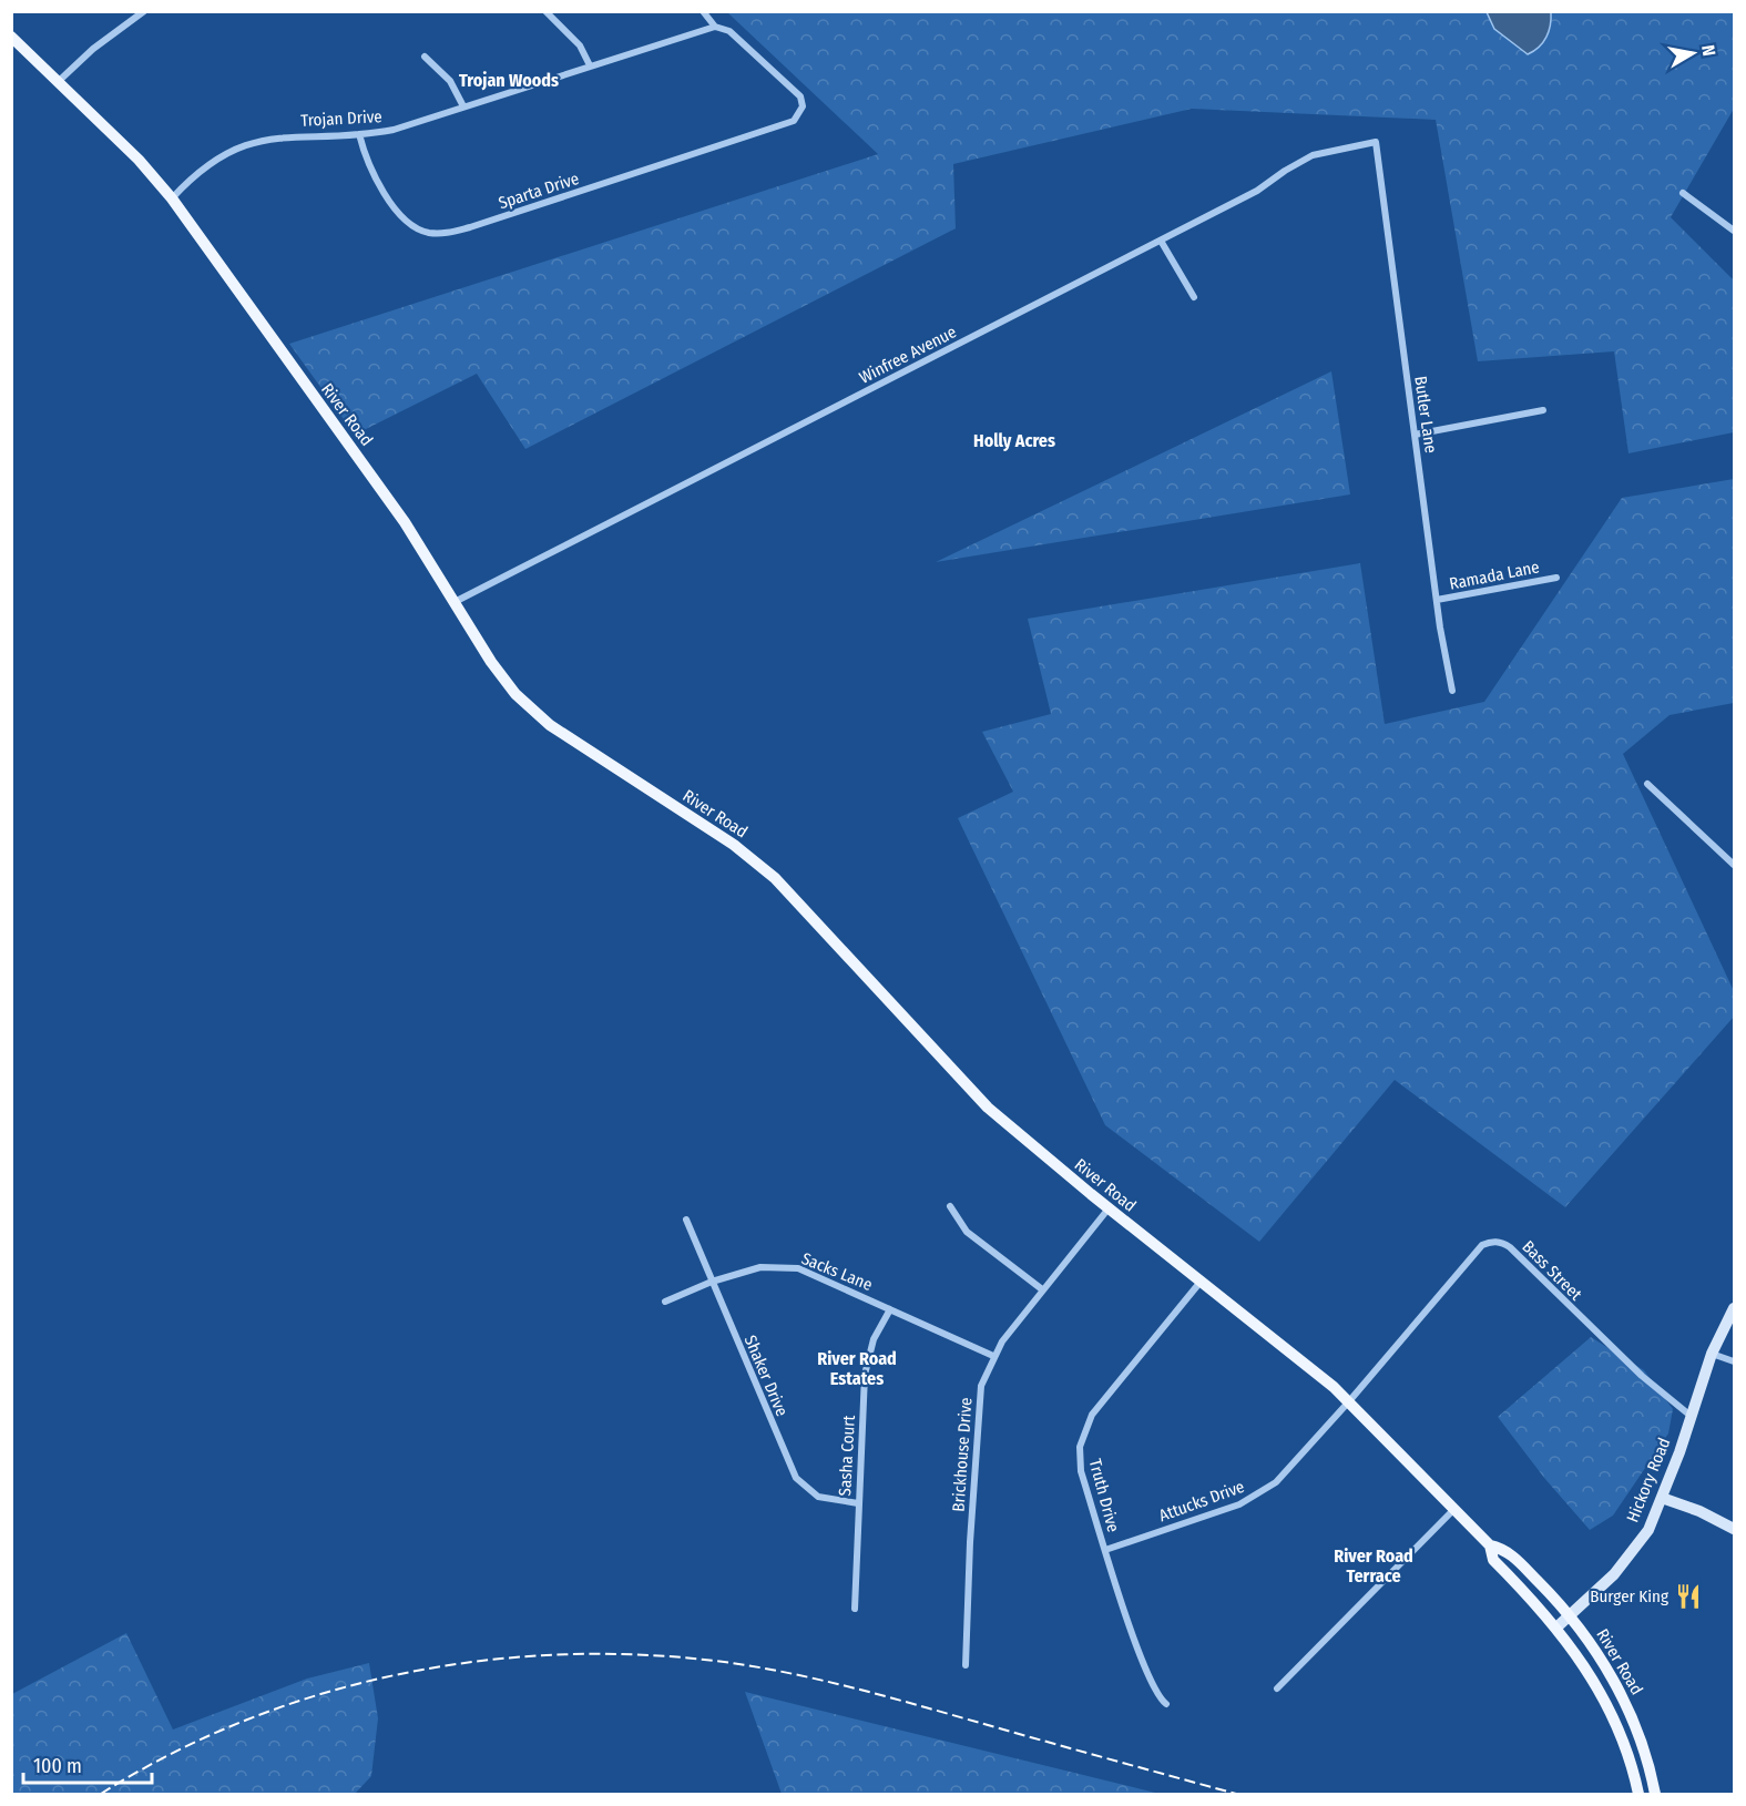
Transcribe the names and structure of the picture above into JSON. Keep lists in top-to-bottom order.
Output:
{
  "streets": {
    "main road": ["River Road", "Hickory Road"],
    "street": [
      "Trojan Drive",
      "Sparta Drive",
      "Winfree Avenue",
      "Butler Lane",
      "Ramada Lane",
      "Bass Street",
      "Sacks Lane",
      "Shaker Drive",
      "Brickhouse Drive",
      "Sasha Court",
      "Truth Drive",
      "Attucks Drive"
    ]
  },
  "crossings": [
    ["Trojan Drive", "Sparta Drive"],
    ["Trojan Drive", "River Road"],
    ["Winfree Avenue", "River Road"],
    ["Winfree Avenue", "Butler Lane"],
    ["River Road", "Bass Street"],
    ["River Road", "Brickhouse Drive"],
    ["River Road", "Hickory Road"],
    ["River Road", "Truth Drive"],
    ["River Road", "Attucks Drive"],
    ["Butler Lane", "Ramada Lane"],
    ["Bass Street", "Hickory Road"],
    ["Bass Street", "Attucks Drive"],
    ["Sacks Lane", "Shaker Drive"],
    ["Sacks Lane", "Brickhouse Drive"],
    ["Sacks Lane", "Sasha Court"],
    ["Shaker Drive", "Sasha Court"],
    ["Truth Drive", "Attucks Drive"]
  ],
  "districts": [
    "Trojan Woods",
    "Holly Acres",
    "River Road Estates",
    "River Road Terrace"
  ],
  "places": {
    "restaurant": ["Burger King"]
  },
  "scale_bar": "100 m",
  "north": "right"
}
